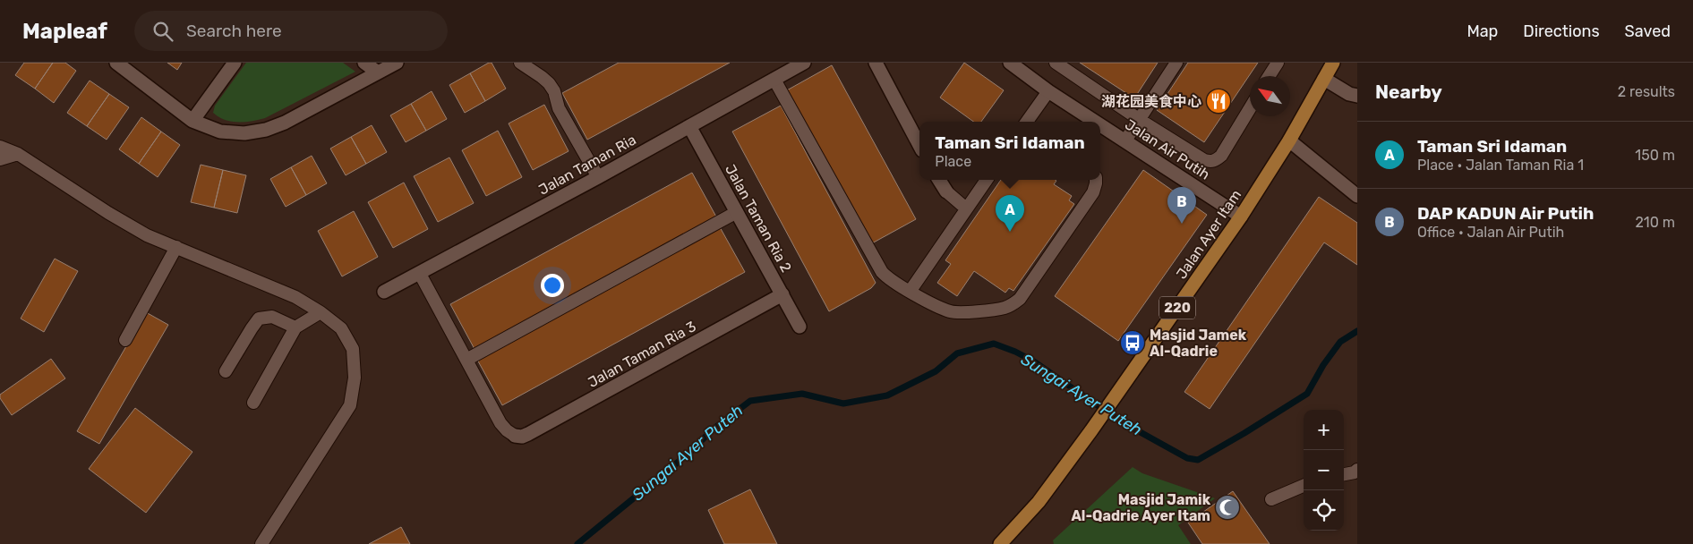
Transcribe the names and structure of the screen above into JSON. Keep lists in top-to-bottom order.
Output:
{
  "streets": {
    "main road": ["Jalan Ayer Itam", "220"],
    "street": [
      "Jalan Air Putih",
      "Jalan Taman Ria",
      "Jalan Taman Ria 2",
      "Jalan Taman Ria 3"
    ]
  },
  "crossings": [
    ["Jalan Air Putih", "Jalan Ayer Itam"],
    ["Jalan Taman Ria", "Jalan Taman Ria 2"],
    ["Jalan Taman Ria 2", "Jalan Taman Ria 3"]
  ],
  "water": ["Sungai Ayer Puteh"],
  "places": {
    "restaurant": ["湖花园美食中心"],
    "bus stop": ["Masjid Jamek Al-Qadrie"],
    "mosque": ["Masjid Jamik Al-Qadrie Ayer Itam"]
  },
  "north": "top left",
  "page": {
    "header": "Mapleaf",
    "search": "Search here",
    "nav": ["Map", "Directions", "Saved"],
    "heading": ["Nearby", "2 results"],
    "list": [
      {
        "mark": "A",
        "name": "Taman Sri Idaman",
        "note": "Place · Jalan Taman Ria 1",
        "value": "150 m"
      },
      {
        "mark": "B",
        "name": "DAP KADUN Air Putih",
        "note": "Office · Jalan Air Putih",
        "value": "210 m"
      }
    ],
    "popup": ["Taman Sri Idaman", "Place"],
    "pins": ["B", "A"],
    "map_buttons": ["+", "−"]
  }
}
